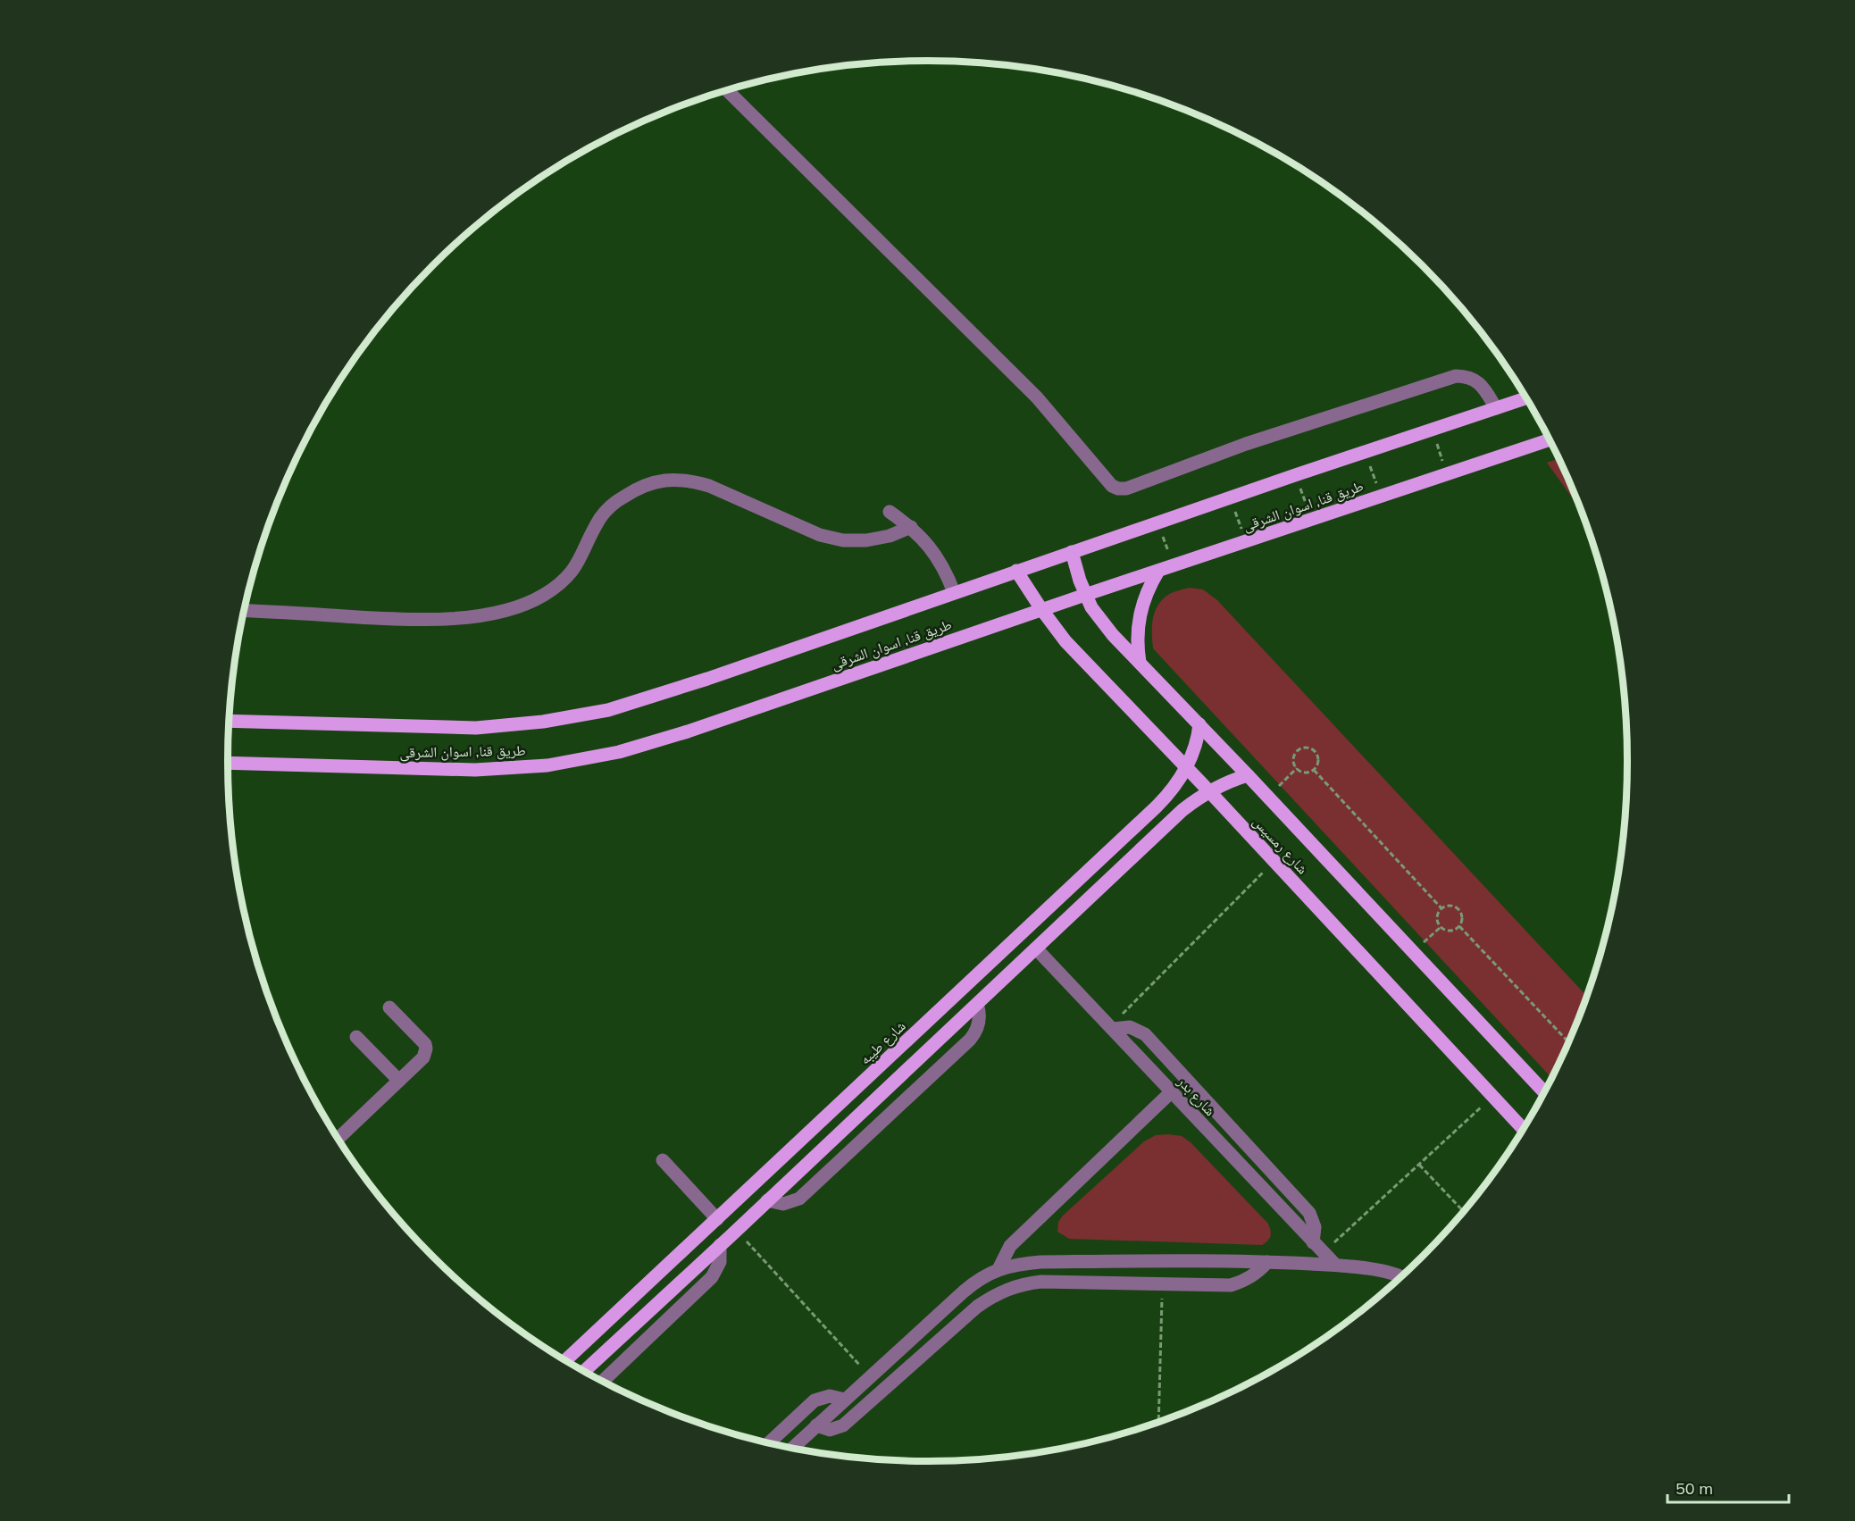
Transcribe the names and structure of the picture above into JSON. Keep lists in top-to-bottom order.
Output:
{
  "streets": {
    "main road": ["طريق قنا, اسوان الشرقى", "شارع رمسيس", "شارع طيبه"],
    "street": ["شارع بدر"]
  },
  "crossings": [
    ["طريق قنا, اسوان الشرقى", "شارع رمسيس"],
    ["شارع رمسيس", "شارع طيبه"]
  ],
  "scale_bar": "50 m"
}
